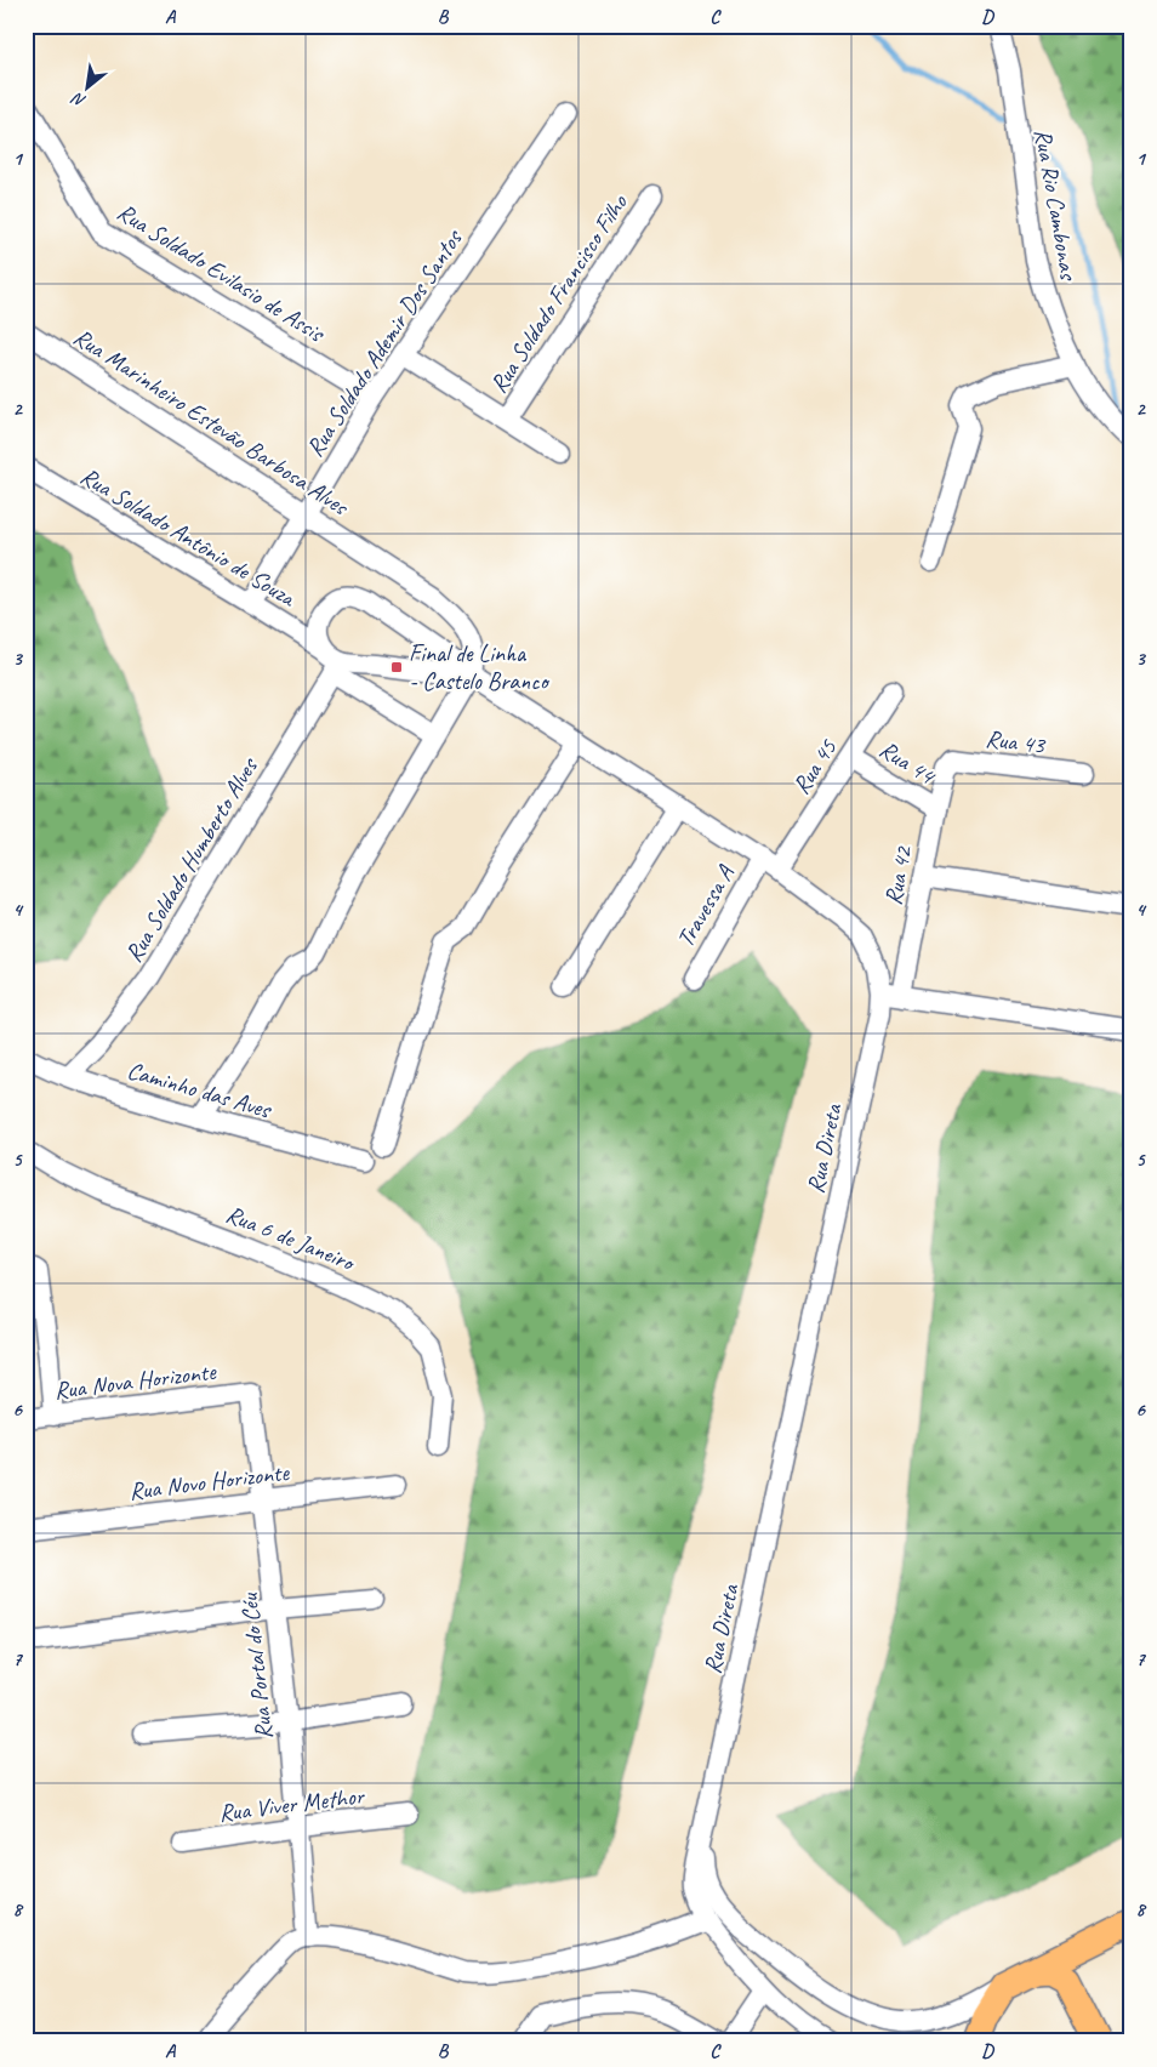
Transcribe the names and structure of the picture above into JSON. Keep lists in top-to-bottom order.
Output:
{
  "streets": {
    "street": [
      "Rua Rio Cambonas",
      "Rua Soldado Evilasio de Assis",
      "Rua Soldado Francisco Filho",
      "Rua Soldado Ademir Dos Santos",
      "Rua Marinheiro Estevão Barbosa Alves",
      "Rua Soldado Antônio de Souza",
      "Rua 43",
      "Rua 44",
      "Rua 45",
      "Rua Soldado Humberto Alves",
      "Rua 42",
      "Travessa A",
      "Caminho das Aves",
      "Rua Direta",
      "Rua 6 de Janeiro",
      "Rua Nova Horizonte",
      "Rua Novo Horizonte",
      "Rua Portal do Céu",
      "Rua Viver Methor"
    ]
  },
  "crossings": [
    ["Rua Soldado Evilasio de Assis", "Rua Soldado Ademir Dos Santos"],
    ["Rua Soldado Ademir Dos Santos", "Rua Marinheiro Estevão Barbosa Alves"],
    ["Rua Soldado Ademir Dos Santos", "Rua Soldado Antônio de Souza"],
    ["Rua Marinheiro Estevão Barbosa Alves", "Rua Direta"],
    ["Rua Soldado Antônio de Souza", "Rua Direta"],
    ["Rua 43", "Rua 42"],
    ["Rua 44", "Rua 45"],
    ["Rua 44", "Rua 42"],
    ["Rua 45", "Travessa A"],
    ["Rua 45", "Rua Direta"],
    ["Rua Soldado Humberto Alves", "Caminho das Aves"],
    ["Rua Soldado Humberto Alves", "Rua Direta"],
    ["Travessa A", "Rua Direta"],
    ["Rua Nova Horizonte", "Rua Portal do Céu"],
    ["Rua Novo Horizonte", "Rua Portal do Céu"],
    ["Rua Portal do Céu", "Rua Viver Methor"]
  ],
  "places": {
    "transit": ["Final de Linha - Castelo Branco"]
  },
  "north": "bottom left",
  "grid": {
    "columns": [
      "A",
      "B",
      "C",
      "D"
    ],
    "rows": [
      "1",
      "2",
      "3",
      "4",
      "5",
      "6",
      "7",
      "8"
    ]
  }
}
